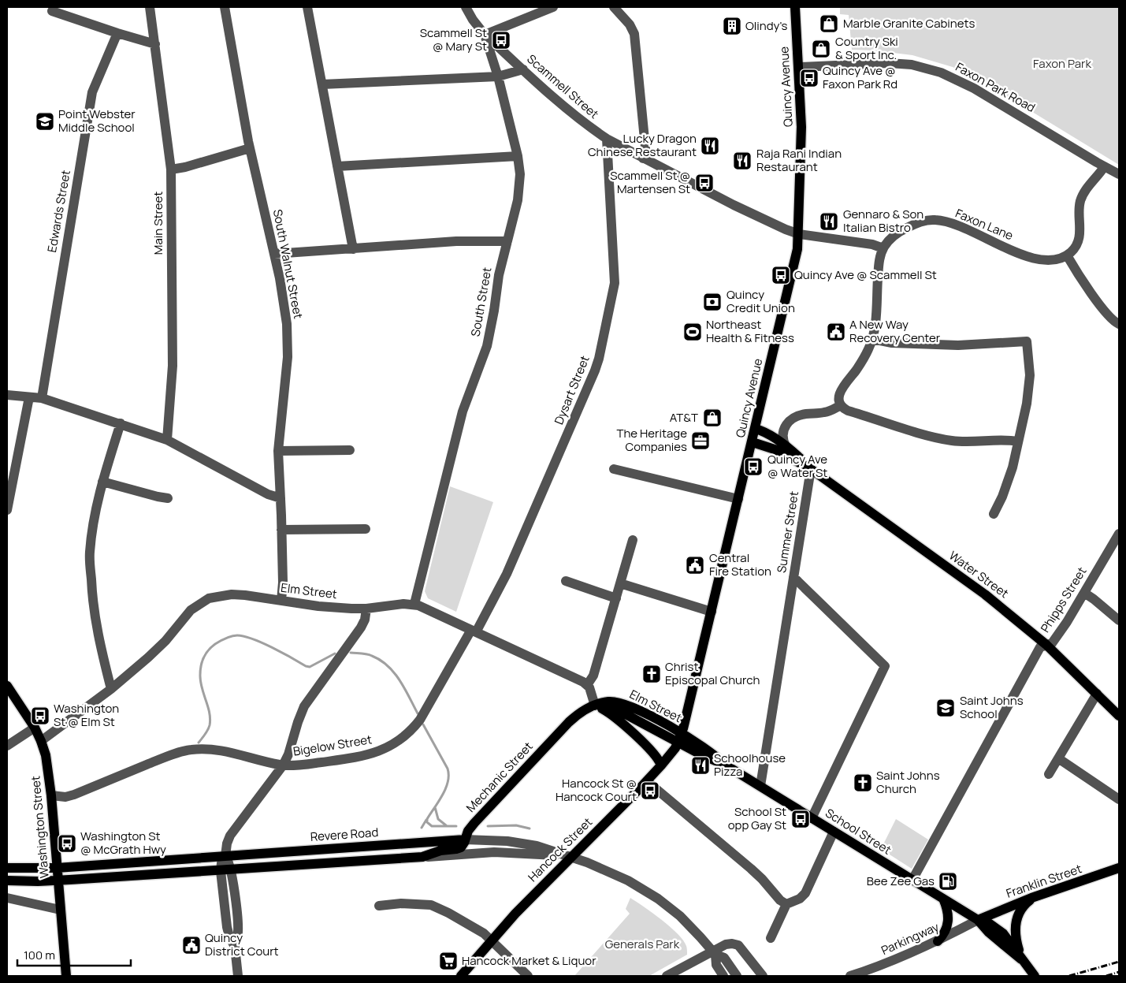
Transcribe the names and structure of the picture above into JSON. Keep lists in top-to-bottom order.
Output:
{
  "streets": {
    "main road": [
      "Quincy Avenue",
      "Water Street",
      "Elm Street",
      "Mechanic Street",
      "Washington Street",
      "School Street",
      "Revere Road",
      "Hancock Street",
      "Franklin Street"
    ],
    "street": [
      "Scammell Street",
      "Faxon Park Road",
      "Edwards Street",
      "Main Street",
      "Faxon Lane",
      "South Walnut Street",
      "South Street",
      "Dysart Street",
      "Summer Street",
      "Phipps Street",
      "Bigelow Street",
      "Parkingway"
    ]
  },
  "crossings": [
    ["Scammell Street", "Quincy Avenue"],
    ["Scammell Street", "Faxon Lane"],
    ["Scammell Street", "South Street"],
    ["Scammell Street", "Dysart Street"],
    ["Quincy Avenue", "Faxon Park Road"],
    ["Quincy Avenue", "Water Street"],
    ["Quincy Avenue", "Elm Street"],
    ["Quincy Avenue", "School Street"],
    ["Quincy Avenue", "Hancock Street"],
    ["South Walnut Street", "Elm Street"],
    ["South Street", "Elm Street"],
    ["Dysart Street", "Elm Street"],
    ["Dysart Street", "Bigelow Street"],
    ["Summer Street", "Water Street"],
    ["Summer Street", "School Street"],
    ["Water Street", "Phipps Street"],
    ["Elm Street", "Bigelow Street"],
    ["Elm Street", "Mechanic Street"],
    ["Elm Street", "Washington Street"],
    ["Elm Street", "School Street"],
    ["Elm Street", "Hancock Street"],
    ["Phipps Street", "School Street"],
    ["Bigelow Street", "Washington Street"],
    ["Mechanic Street", "Revere Road"],
    ["Washington Street", "Revere Road"],
    ["School Street", "Hancock Street"],
    ["School Street", "Franklin Street"],
    ["School Street", "Parkingway"],
    ["Franklin Street", "Parkingway"]
  ],
  "parks": ["Faxon Park", "Generals Park"],
  "places": {
    "shop": ["Marble Granite Cabinets", "Country Ski & Sport Inc.", "AT&T"],
    "building": ["Olindy's"],
    "bus stop": [
      "Scammell St @ Mary St",
      "Quincy Ave @ Faxon Park Rd",
      "Scammell St @ Martensen St",
      "Quincy Ave @ Scammell St",
      "Quincy Ave @ Water St",
      "Washington St @ Elm St",
      "Hancock St @ Hancock Court",
      "School St opp Gay St",
      "Washington St @ McGrath Hwy"
    ],
    "school or university": ["Point Webster Middle School", "Saint Johns School"],
    "restaurant": [
      "Lucky Dragon Chinese Restaurant",
      "Raja Rani Indian Restaurant",
      "Gennaro & Son Italian Bistro",
      "Schoolhouse Pizza"
    ],
    "bank": ["Quincy Credit Union"],
    "sports": ["Northeast Health & Fitness"],
    "public building": ["A New Way Recovery Center", "Central Fire Station", "Quincy District Court"],
    "office": ["The Heritage Companies"],
    "church": ["Christ Episcopal Church", "Saint Johns Church"],
    "fuel station": ["Bee Zee Gas"],
    "supermarket": ["Hancock Market & Liquor"]
  },
  "scale_bar": "100 m"
}
